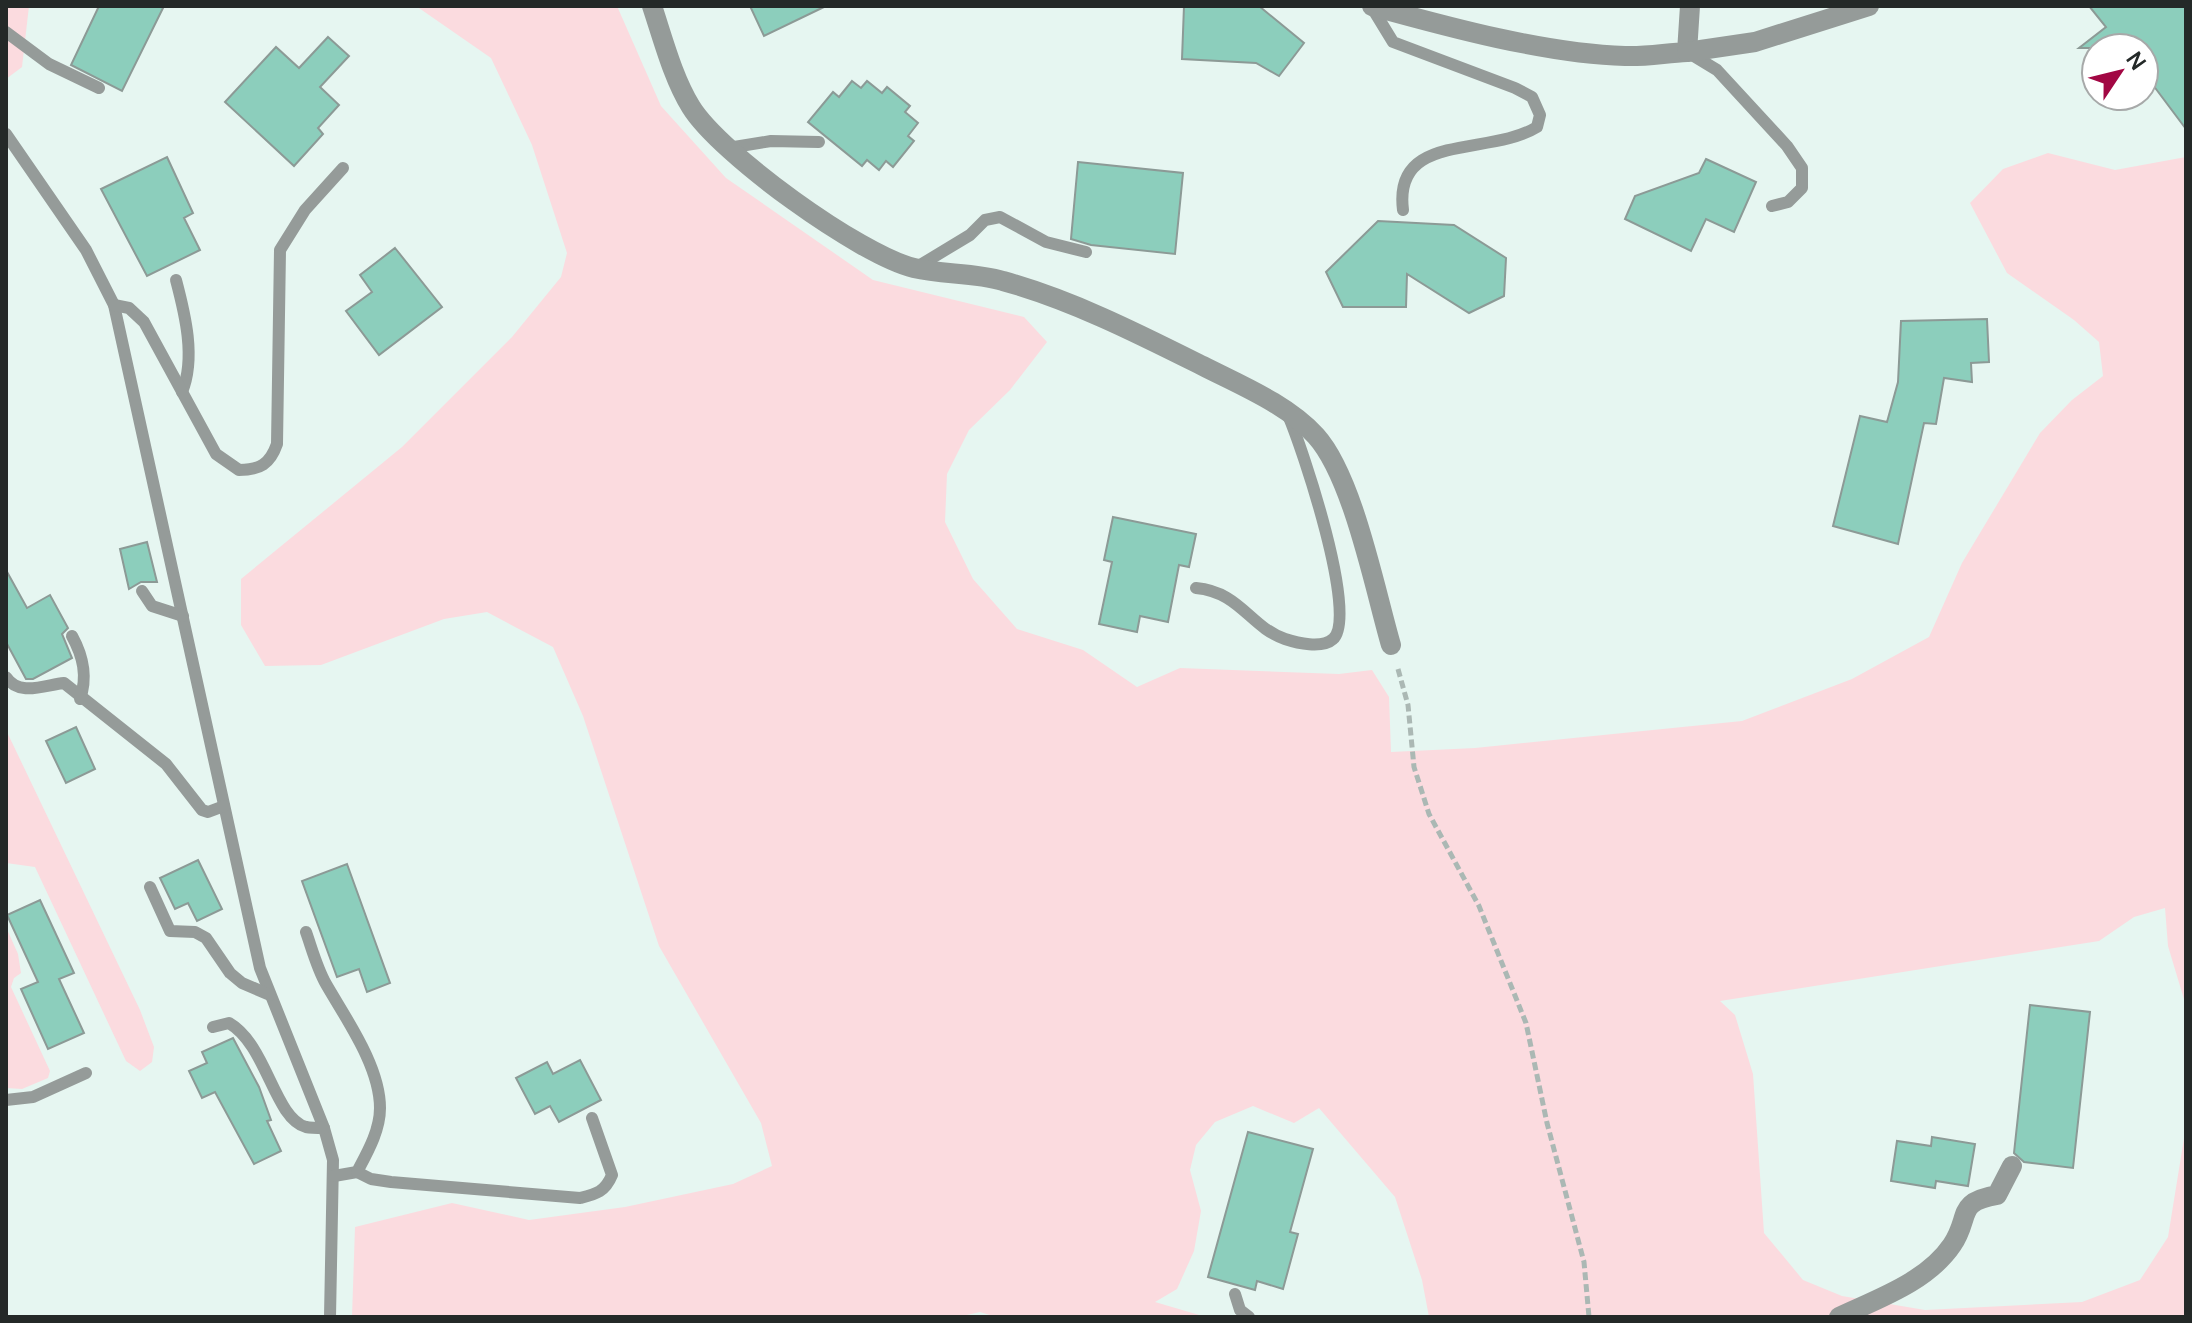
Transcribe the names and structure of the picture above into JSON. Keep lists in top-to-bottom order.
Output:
{
  "north": "top right"
}
